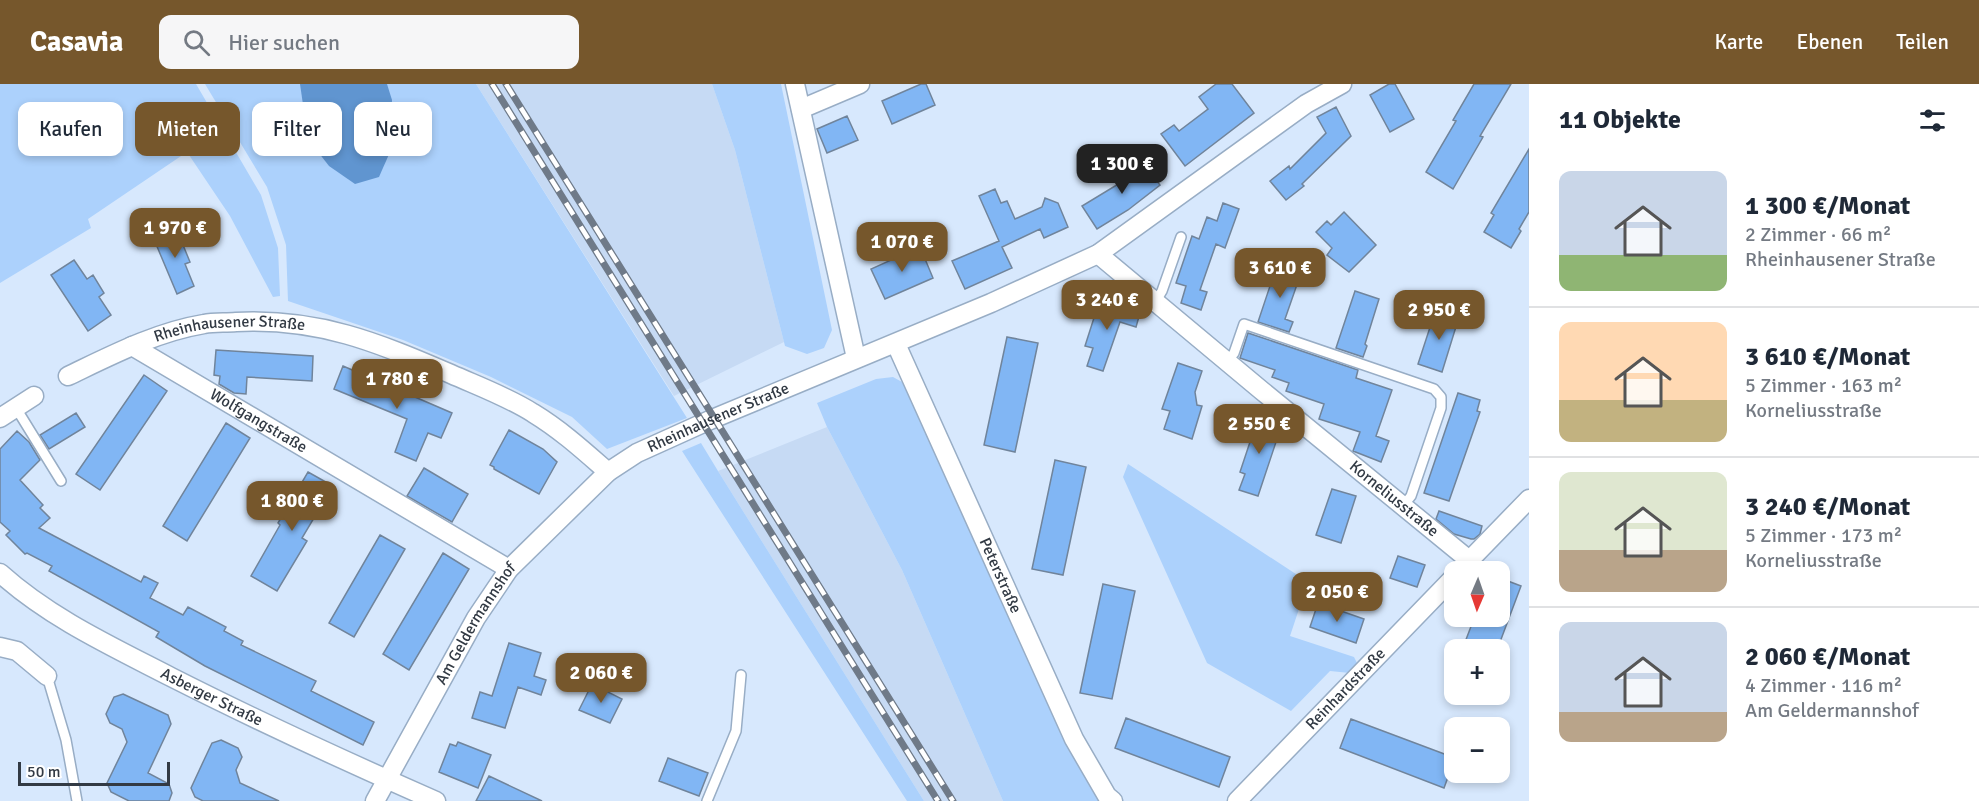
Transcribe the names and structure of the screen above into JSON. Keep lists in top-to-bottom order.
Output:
{
  "streets": {
    "street": [
      "Rheinhausener Straße",
      "Wolfgangstraße",
      "Korneliusstraße",
      "Peterstraße",
      "Am Geldermannshof",
      "Reinhardstraße",
      "Asberger Straße"
    ]
  },
  "crossings": [
    ["Rheinhausener Straße", "Wolfgangstraße"],
    ["Rheinhausener Straße", "Korneliusstraße"],
    ["Rheinhausener Straße", "Peterstraße"],
    ["Rheinhausener Straße", "Am Geldermannshof"],
    ["Wolfgangstraße", "Am Geldermannshof"],
    ["Am Geldermannshof", "Asberger Straße"]
  ],
  "scale_bar": "50 m",
  "north": "bottom",
  "page": {
    "header": "Casavia",
    "search": "Hier suchen",
    "nav": ["Karte", "Ebenen", "Teilen"],
    "heading": "11 Objekte",
    "chip": [
      "Kaufen",
      "Mieten",
      "Filter",
      "Neu"
    ],
    "price": [
      "1 300 €",
      "1 970 €",
      "1 070 €",
      "3 610 €",
      "3 240 €",
      "2 950 €",
      "1 780 €",
      "2 550 €",
      "1 800 €",
      "2 050 €",
      "2 060 €"
    ],
    "list": [
      {
        "name": "1 300 €/Monat",
        "note": "2 Zimmer · 66 m² · Rheinhausener Straße"
      },
      {
        "name": "3 610 €/Monat",
        "note": "5 Zimmer · 163 m² · Korneliusstraße"
      },
      {
        "name": "3 240 €/Monat",
        "note": "5 Zimmer · 173 m² · Korneliusstraße"
      },
      {
        "name": "2 060 €/Monat",
        "note": "4 Zimmer · 116 m² · Am Geldermannshof"
      }
    ],
    "map_buttons": ["+", "−"],
    "scale": "50 m"
  }
}
